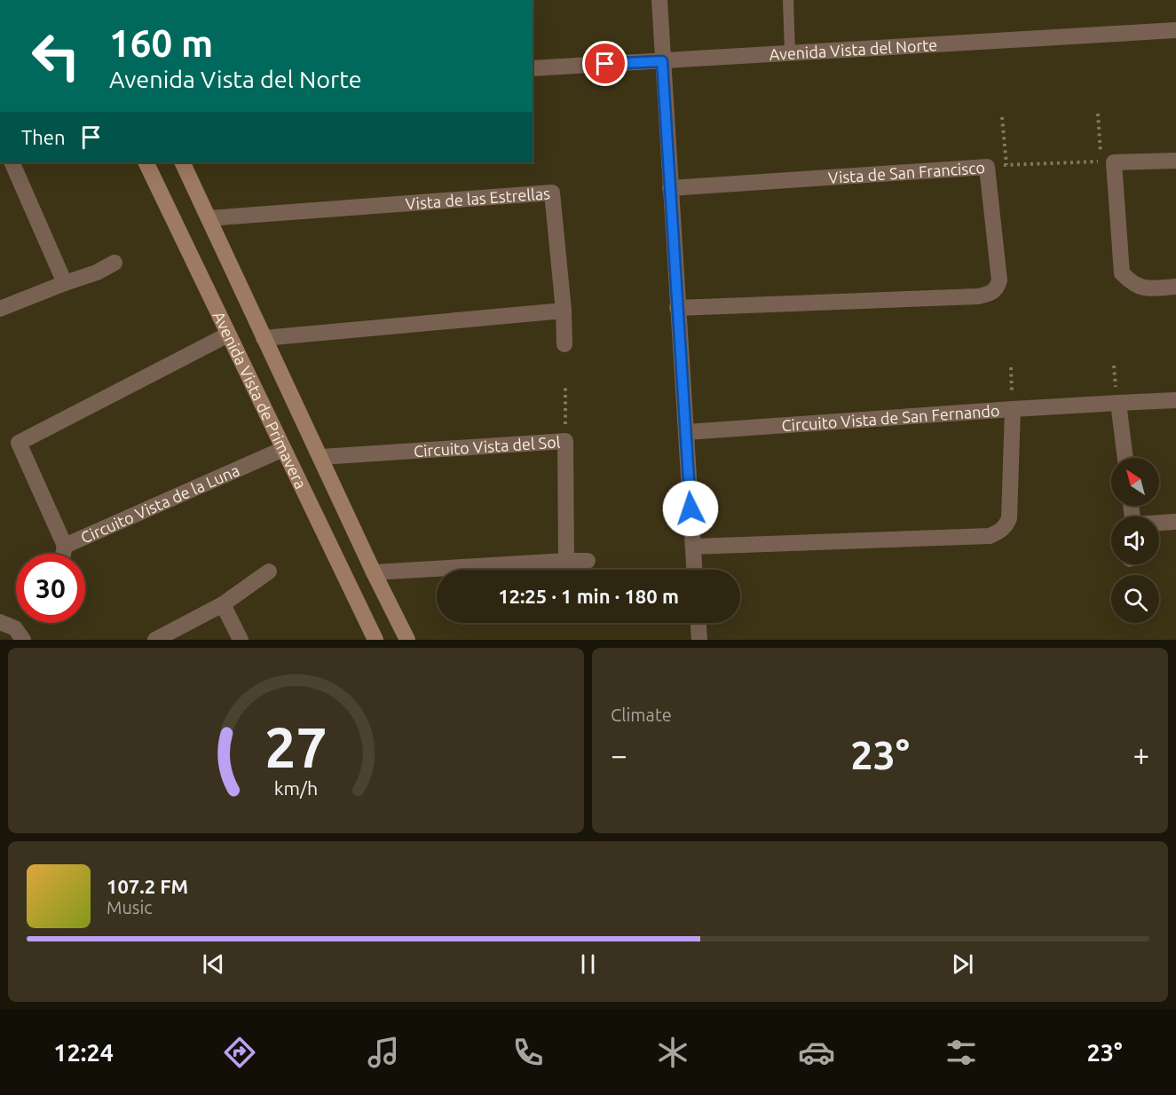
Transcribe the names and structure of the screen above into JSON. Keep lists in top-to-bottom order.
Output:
{
  "streets": {
    "main road": ["Avenida Vista de Primavera"],
    "street": [
      "Avenida Vista del Norte",
      "Vista de San Francisco",
      "Vista de las Estrellas",
      "Circuito Vista de San Fernando",
      "Circuito Vista del Sol",
      "Circuito Vista de la Luna"
    ]
  },
  "crossings": [
    ["Vista de las Estrellas", "Avenida Vista de Primavera"],
    ["Avenida Vista de Primavera", "Circuito Vista del Sol"],
    ["Avenida Vista de Primavera", "Circuito Vista de la Luna"]
  ],
  "north": "top left",
  "page": {
    "turn": ["160 m", "Avenida Vista del Norte"],
    "then": "Then",
    "limit": "30",
    "trip": "12:25 · 1 min · 180 m",
    "tile": "Climate",
    "heat": ["−", "23°", "+"],
    "song": ["107.2 FM", "Music"],
    "tabs": ["12:24", "23°"],
    "gauge": ["27", "km/h"]
  }
}
